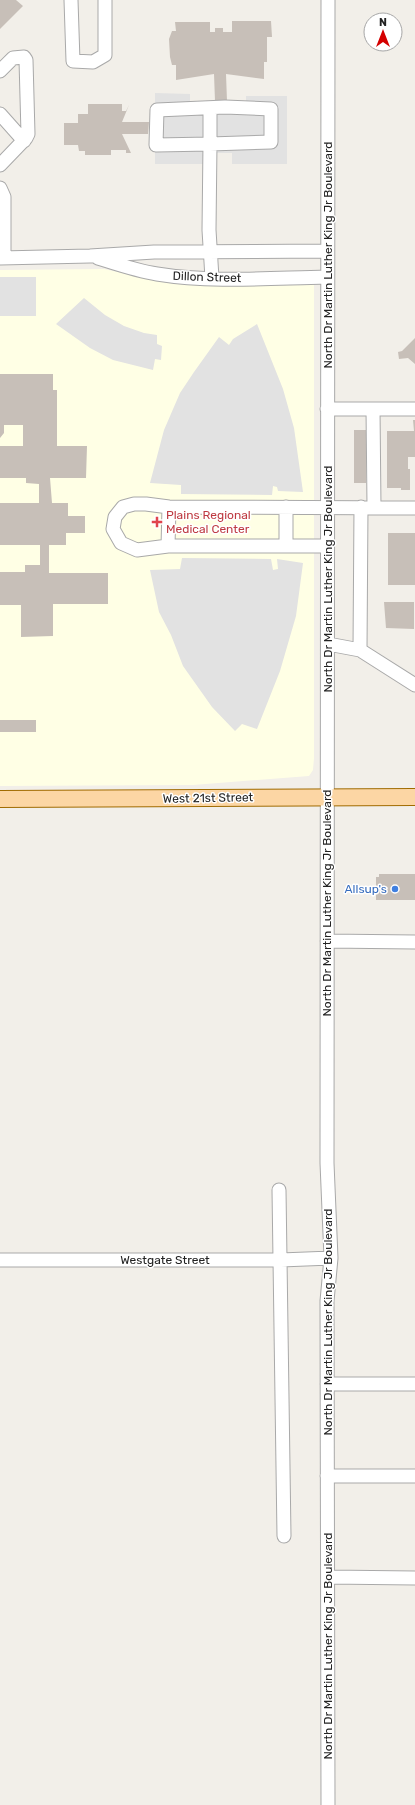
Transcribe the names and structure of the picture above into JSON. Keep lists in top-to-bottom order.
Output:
{
  "streets": {
    "main road": ["West 21st Street"],
    "street": ["North Dr Martin Luther King Jr Boulevard", "Dillon Street", "Westgate Street"]
  },
  "crossings": [
    ["North Dr Martin Luther King Jr Boulevard", "Dillon Street"],
    ["North Dr Martin Luther King Jr Boulevard", "West 21st Street"],
    ["North Dr Martin Luther King Jr Boulevard", "Westgate Street"]
  ],
  "places": {
    "health": ["Plains Regional Medical Center"],
    "other": ["Allsup's"]
  },
  "north": "top"
}
